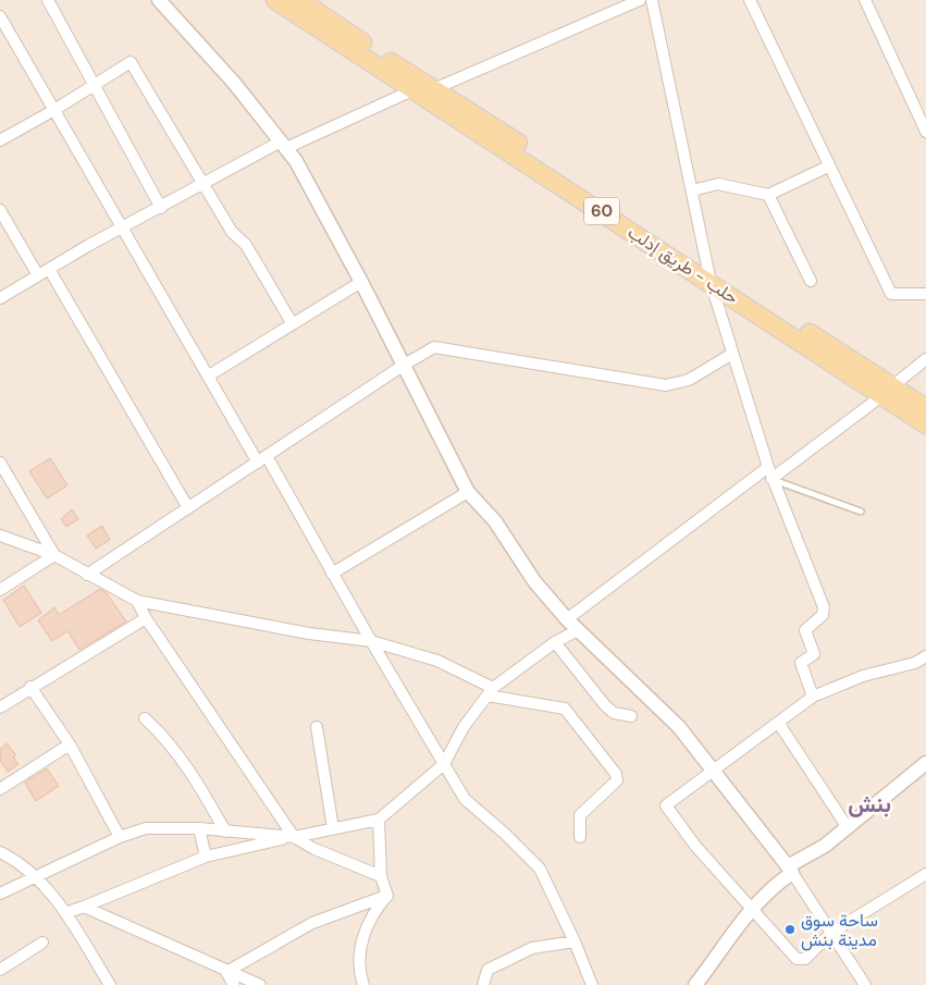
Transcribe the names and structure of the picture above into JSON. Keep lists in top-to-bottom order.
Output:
{
  "streets": {
    "main road": ["60", "حلب - طريق إدلب"]
  },
  "districts": ["بنش"],
  "places": ["ساحة سوق مدينة بنش"]
}
